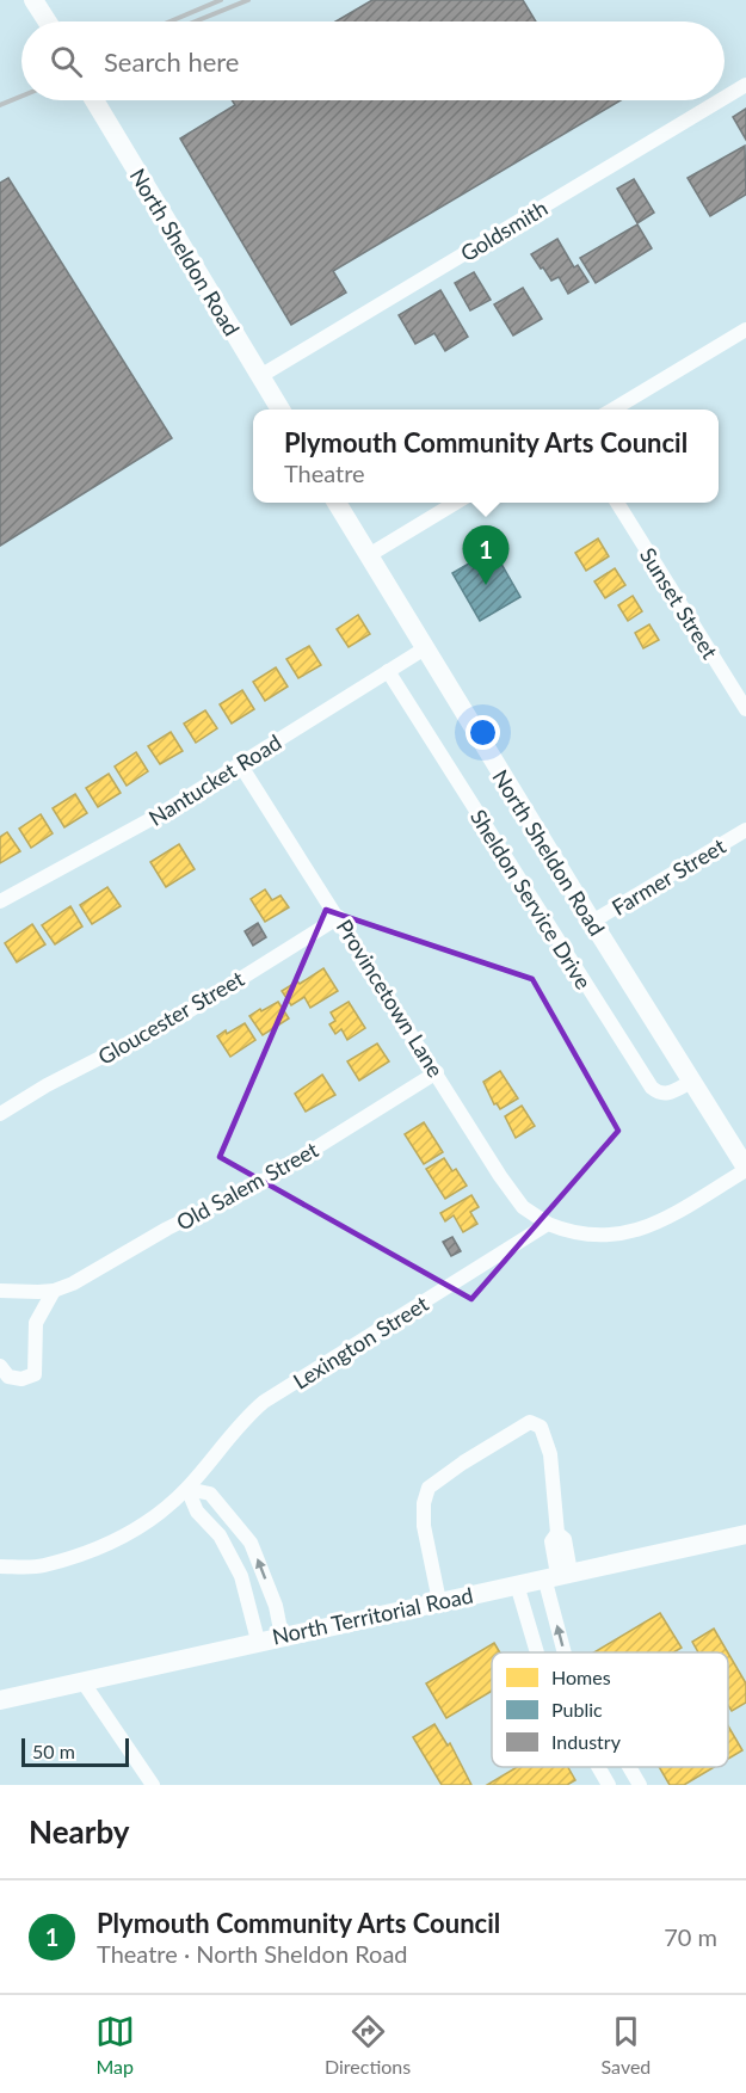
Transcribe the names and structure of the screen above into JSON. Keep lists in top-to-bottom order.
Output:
{
  "streets": {
    "main road": ["North Sheldon Road", "North Territorial Road"],
    "street": [
      "Goldsmith",
      "Sunset Street",
      "Nantucket Road",
      "Farmer Street",
      "Sheldon Service Drive",
      "Provincetown Lane",
      "Gloucester Street",
      "Old Salem Street",
      "Lexington Street"
    ]
  },
  "crossings": [
    ["Goldsmith", "North Sheldon Road"],
    ["North Sheldon Road", "Nantucket Road"],
    ["North Sheldon Road", "Farmer Street"],
    ["North Sheldon Road", "Sheldon Service Drive"],
    ["Nantucket Road", "Sheldon Service Drive"],
    ["Nantucket Road", "Provincetown Lane"],
    ["Provincetown Lane", "Gloucester Street"],
    ["Provincetown Lane", "Old Salem Street"],
    ["Provincetown Lane", "Lexington Street"]
  ],
  "legend": ["Homes", "Public", "Industry"],
  "scale_bar": "50 m",
  "page": {
    "search": "Search here",
    "popup": ["Plymouth Community Arts Council", "Theatre"],
    "pins": "1",
    "scale": "50 m",
    "heading": "Nearby",
    "list": [
      {
        "mark": "1",
        "name": "Plymouth Community Arts Council",
        "note": "Theatre · North Sheldon Road",
        "value": "70 m"
      }
    ],
    "nav": ["Map", "Directions", "Saved"]
  }
}
